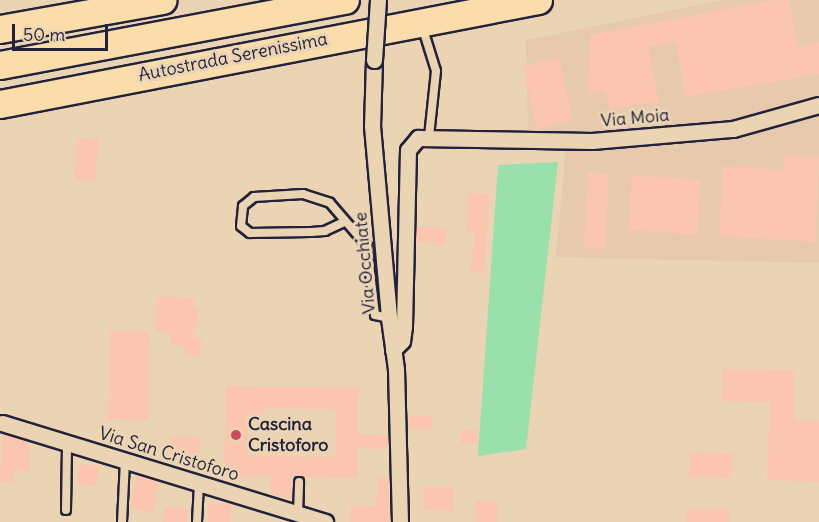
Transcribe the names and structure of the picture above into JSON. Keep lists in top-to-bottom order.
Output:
{
  "streets": {
    "highway": ["Autostrada Serenissima"],
    "street": ["Via Moia", "Via Occhiate", "Via San Cristoforo"]
  },
  "places": ["Cascina Cristoforo"],
  "scale_bar": "50 m"
}
